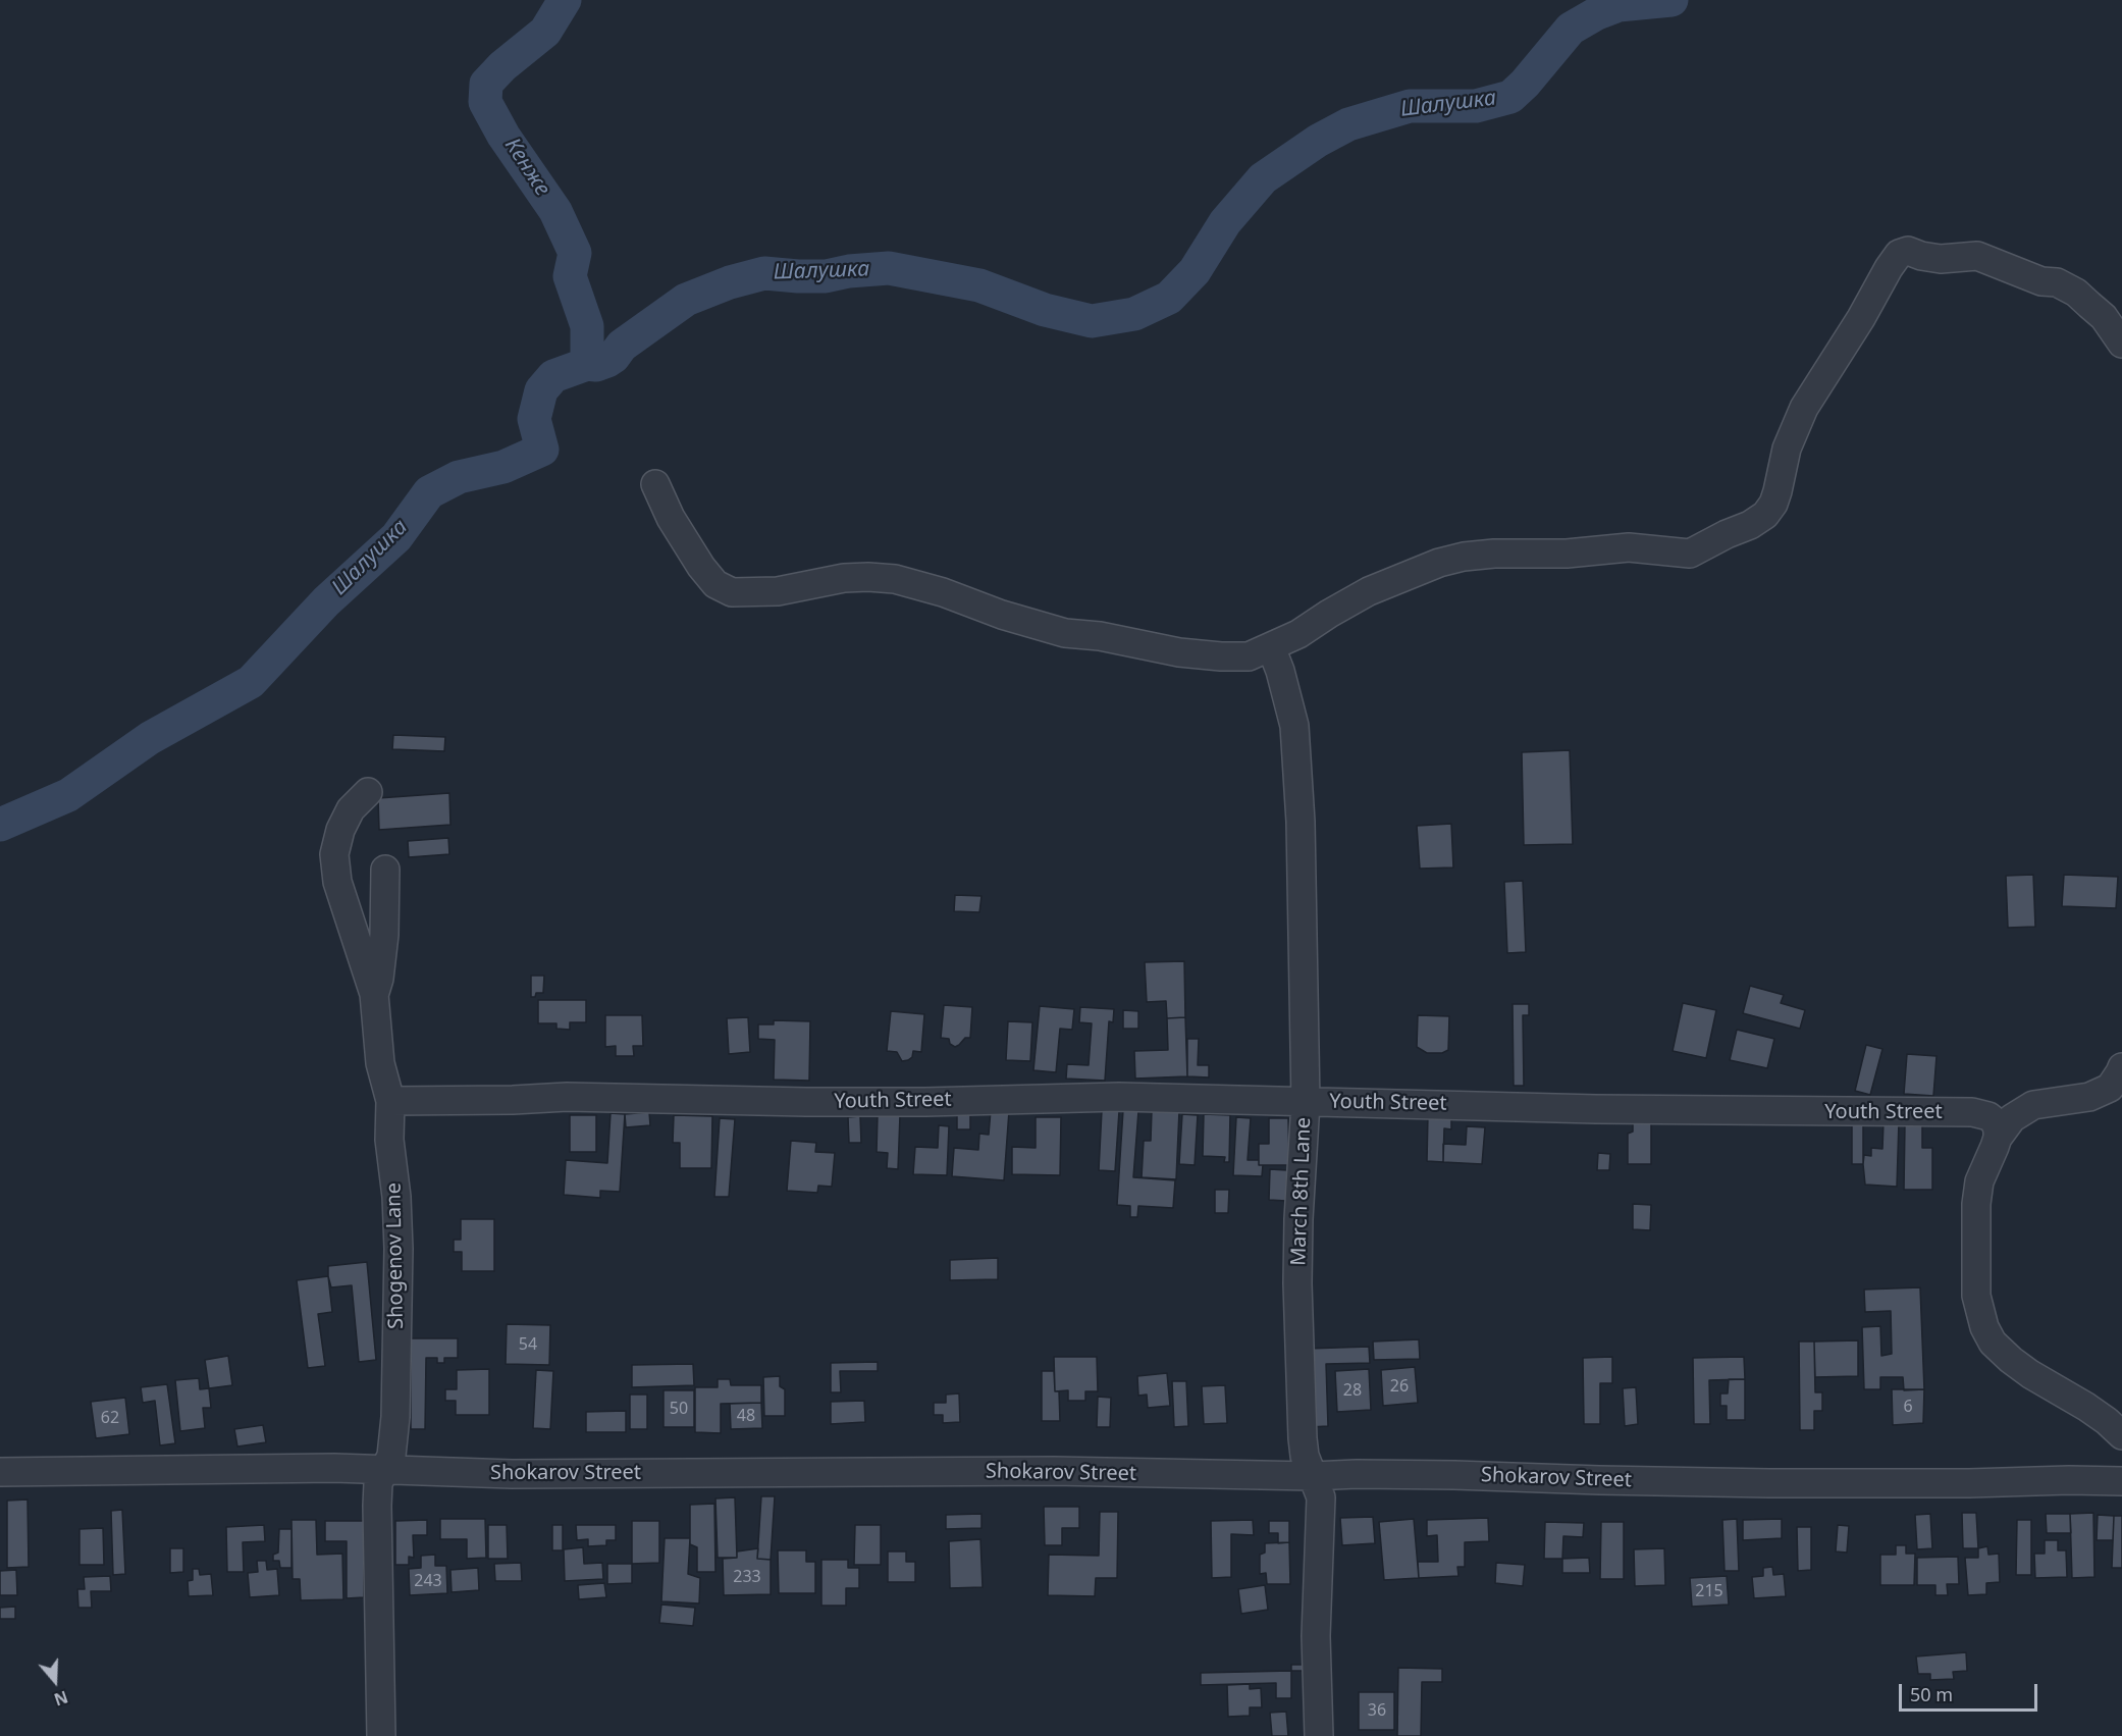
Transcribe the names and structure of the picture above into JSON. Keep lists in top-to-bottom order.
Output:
{
  "streets": {
    "street": [
      "Youth Street",
      "March 8th Lane",
      "Shogenov Lane",
      "Shokarov Street"
    ]
  },
  "crossings": [
    ["Youth Street", "March 8th Lane"],
    ["Youth Street", "Shogenov Lane"],
    ["March 8th Lane", "Shokarov Street"],
    ["Shogenov Lane", "Shokarov Street"]
  ],
  "water": ["Шалушка", "Кенже"],
  "house_numbers": [
    "54",
    "26",
    "28",
    "6",
    "50",
    "48",
    "62",
    "233",
    "243",
    "215",
    "36"
  ],
  "scale_bar": "50 m",
  "north": "bottom"
}
